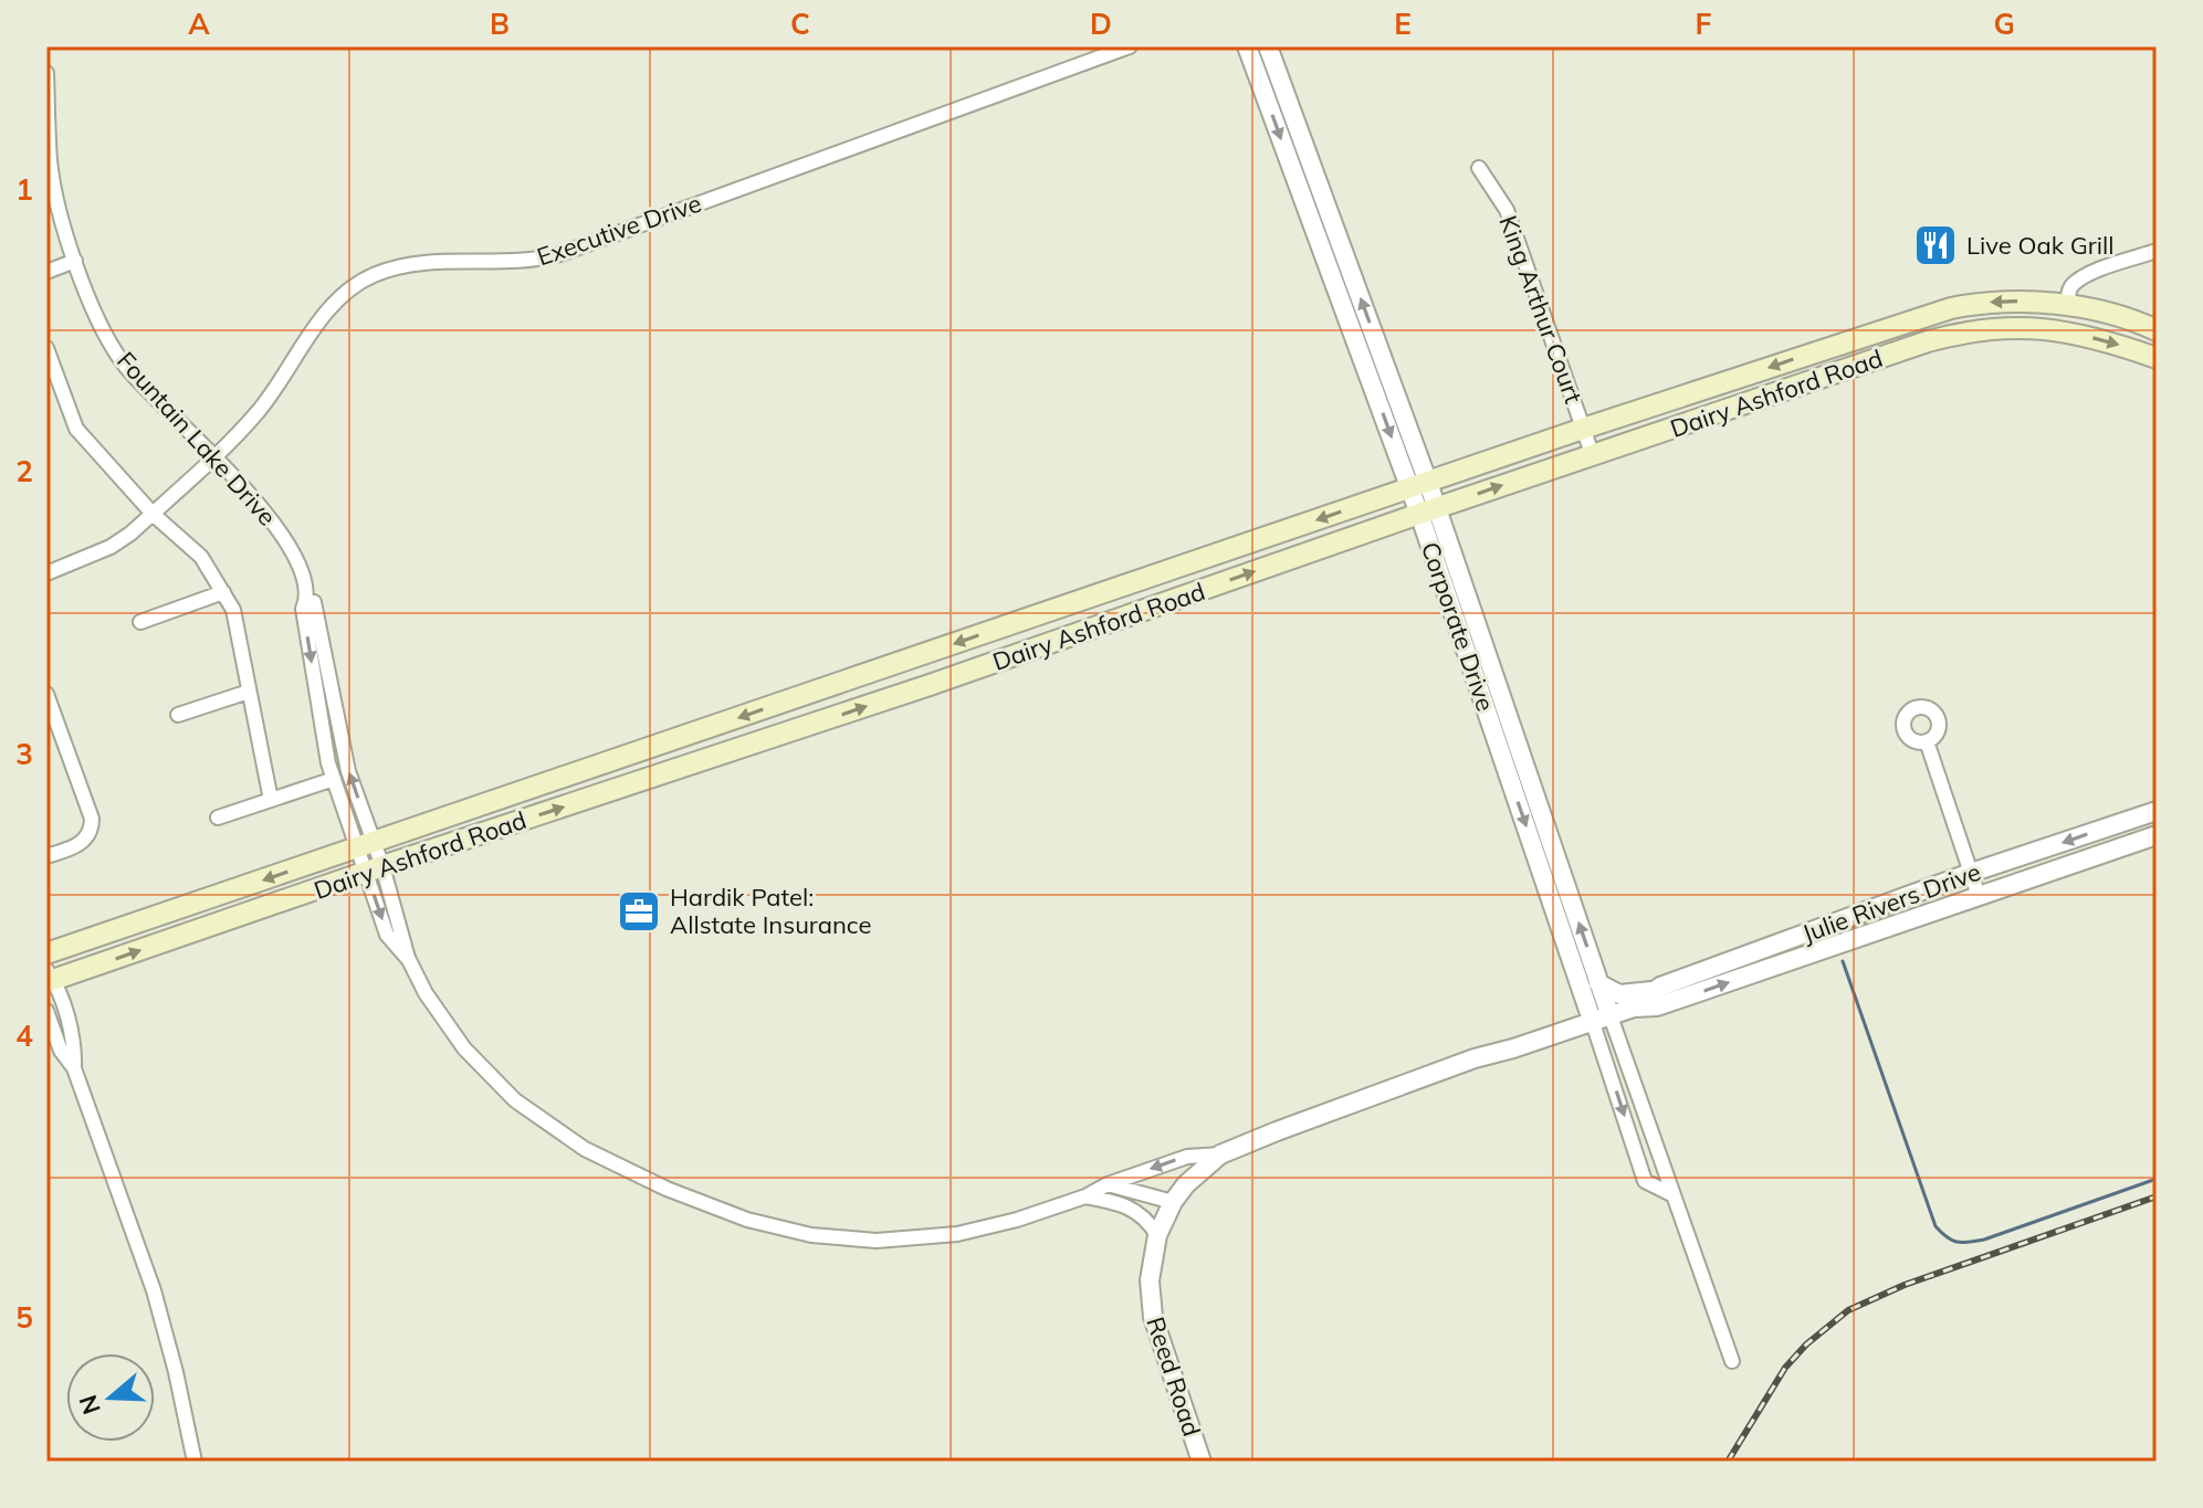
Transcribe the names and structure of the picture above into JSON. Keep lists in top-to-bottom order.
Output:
{
  "streets": {
    "main road": ["Dairy Ashford Road"],
    "street": [
      "Executive Drive",
      "King Arthur Court",
      "Fountain Lake Drive",
      "Corporate Drive",
      "Julie Rivers Drive",
      "Reed Road"
    ]
  },
  "crossings": [
    ["Executive Drive", "Fountain Lake Drive"],
    ["King Arthur Court", "Dairy Ashford Road"],
    ["Dairy Ashford Road", "Fountain Lake Drive"],
    ["Dairy Ashford Road", "Corporate Drive"],
    ["Dairy Ashford Road", "Julie Rivers Drive"],
    ["Fountain Lake Drive", "Julie Rivers Drive"],
    ["Corporate Drive", "Julie Rivers Drive"],
    ["Julie Rivers Drive", "Reed Road"]
  ],
  "places": {
    "restaurant": ["Live Oak Grill"],
    "office": ["Hardik Patel: Allstate Insurance"]
  },
  "north": "left",
  "grid": {
    "columns": [
      "A",
      "B",
      "C",
      "D",
      "E",
      "F",
      "G"
    ],
    "rows": [
      "1",
      "2",
      "3",
      "4",
      "5"
    ]
  }
}
